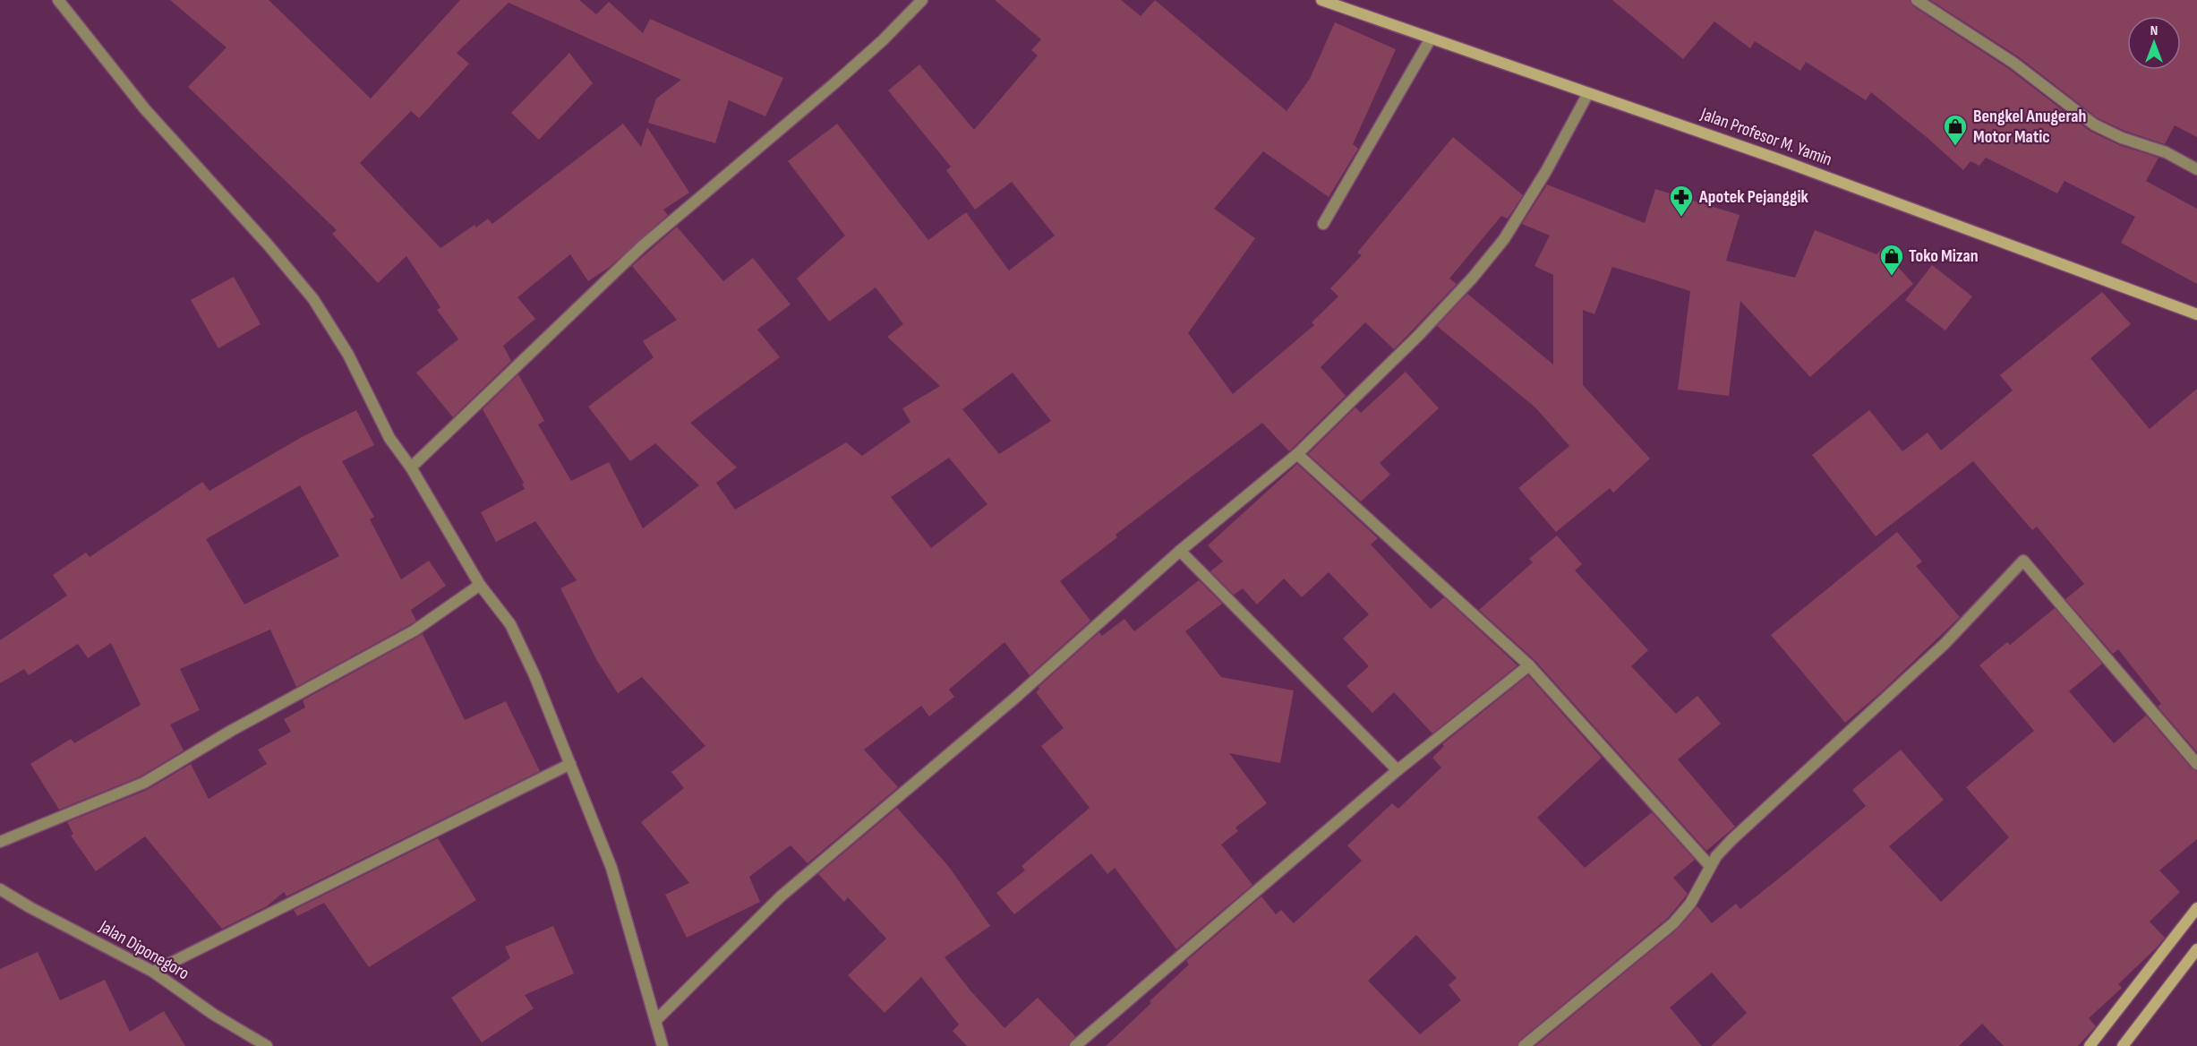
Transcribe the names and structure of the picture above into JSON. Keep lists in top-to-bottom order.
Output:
{
  "streets": {
    "main road": ["Jalan Profesor M. Yamin"],
    "street": ["Jalan Diponegoro"]
  },
  "places": {
    "shop": ["Bengkel Anugerah Motor Matic", "Toko Mizan"],
    "pharmacy": ["Apotek Pejanggik"]
  },
  "north": "top"
}
